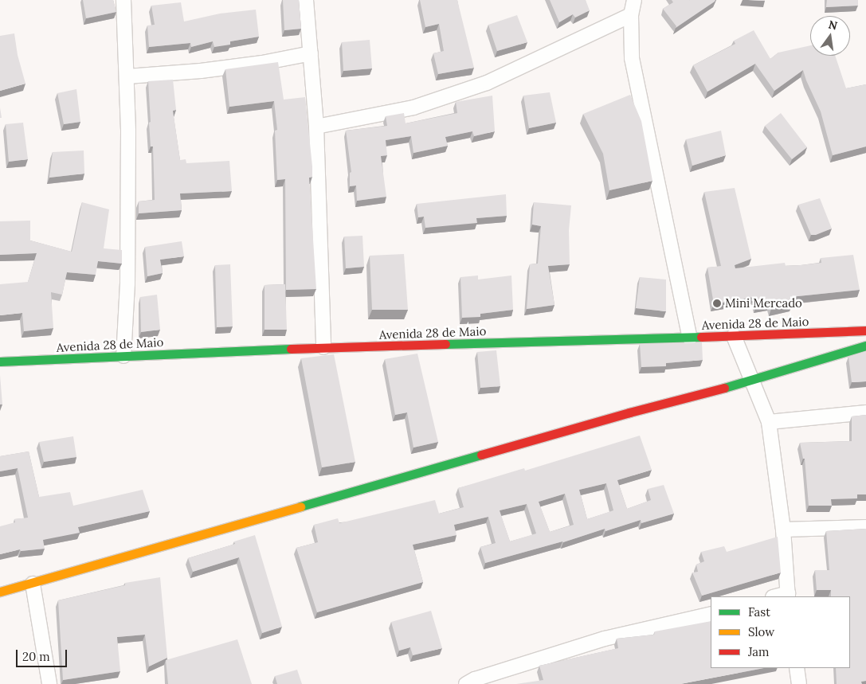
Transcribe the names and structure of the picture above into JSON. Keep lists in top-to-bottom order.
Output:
{
  "streets": {
    "street": ["Avenida 28 de Maio"]
  },
  "places": ["Mini Mercado"],
  "legend": ["Fast", "Slow", "Jam"],
  "scale_bar": "20 m",
  "north": "top"
}
